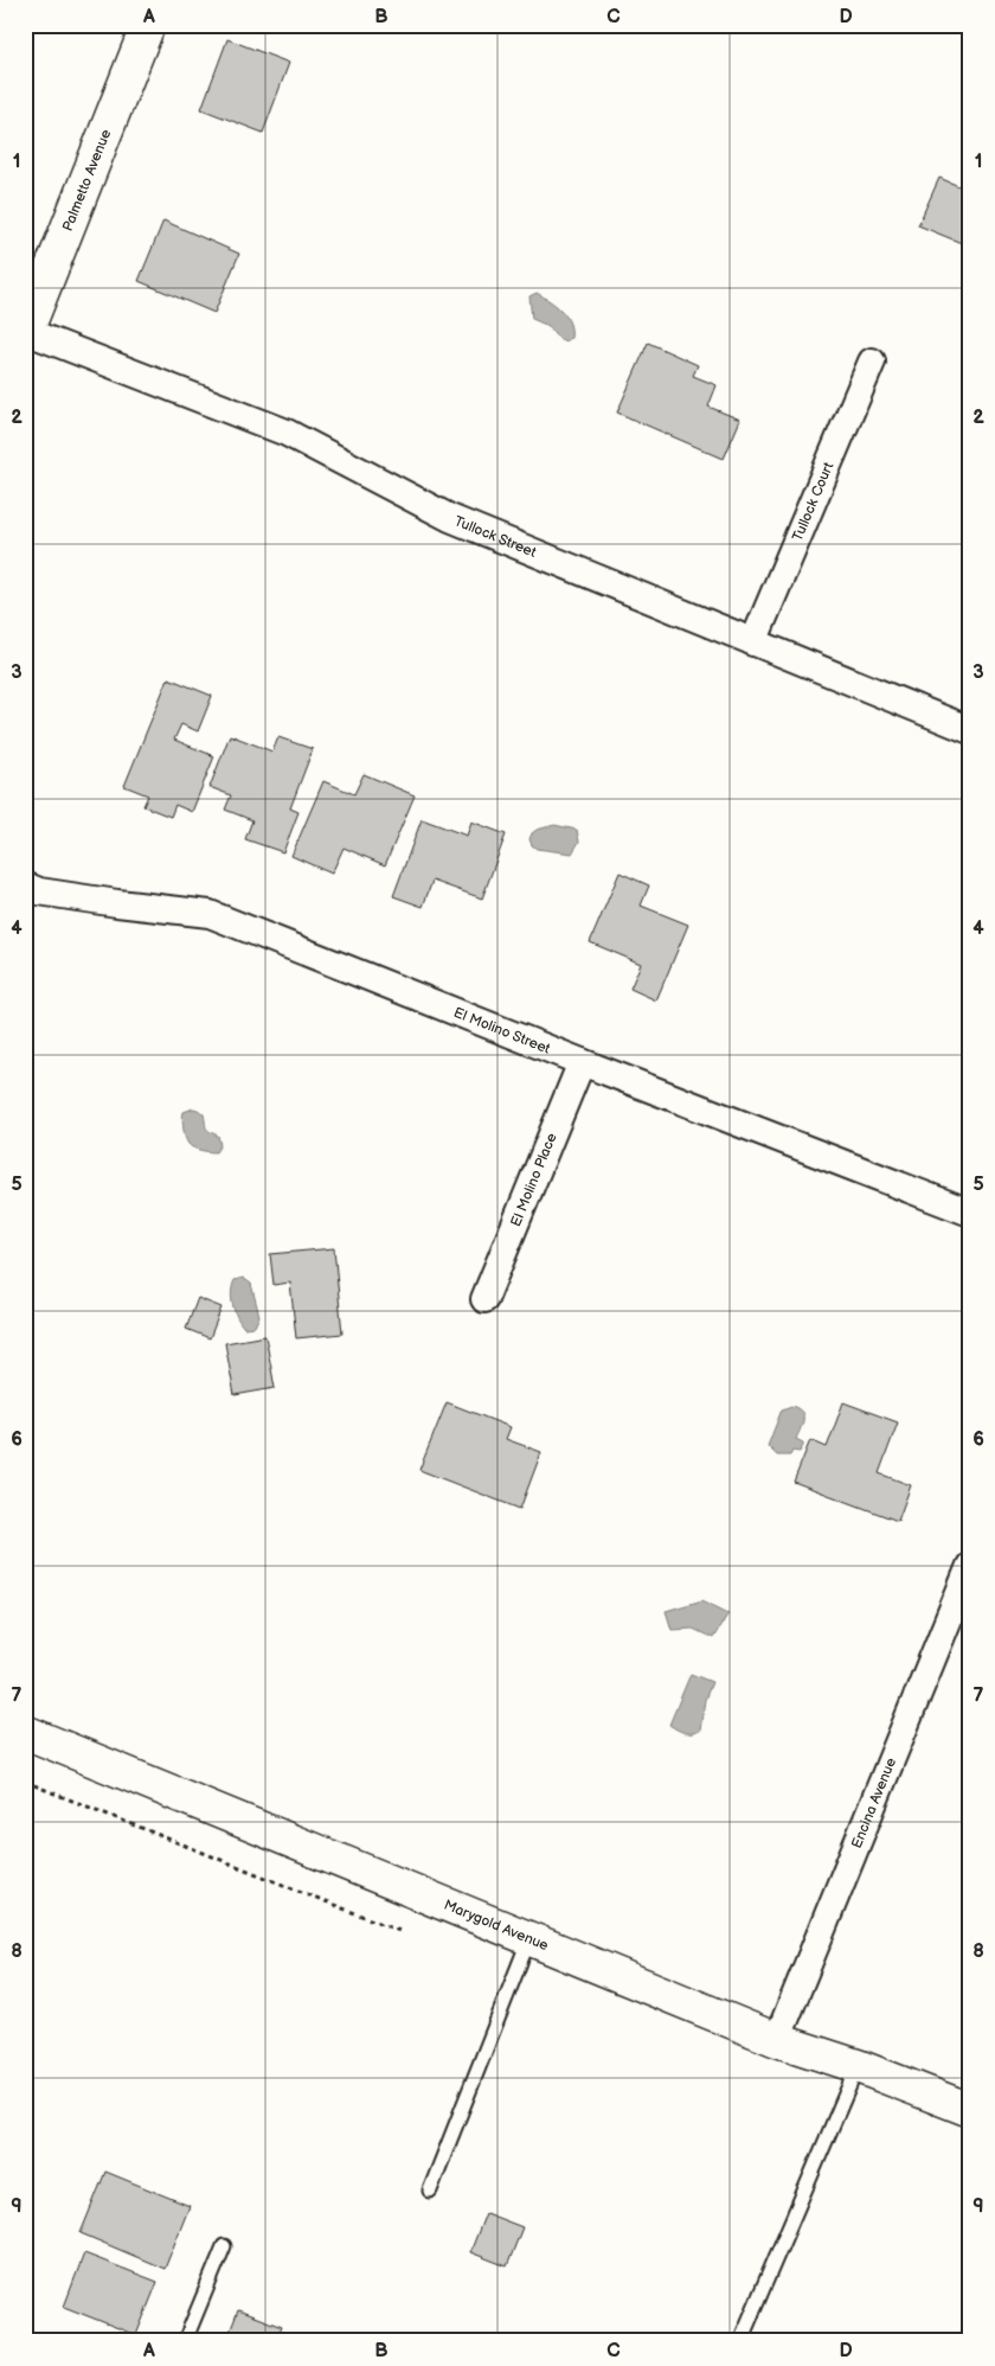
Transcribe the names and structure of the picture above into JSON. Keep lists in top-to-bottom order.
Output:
{
  "streets": {
    "street": [
      "Palmetto Avenue",
      "Tullock Court",
      "Tullock Street",
      "El Molino Street",
      "El Molino Place",
      "Encina Avenue",
      "Marygold Avenue"
    ]
  },
  "crossings": [
    ["Palmetto Avenue", "Tullock Street"],
    ["Tullock Court", "Tullock Street"],
    ["El Molino Street", "El Molino Place"],
    ["Encina Avenue", "Marygold Avenue"]
  ],
  "grid": {
    "columns": [
      "A",
      "B",
      "C",
      "D"
    ],
    "rows": [
      "1",
      "2",
      "3",
      "4",
      "5",
      "6",
      "7",
      "8",
      "9"
    ]
  }
}
